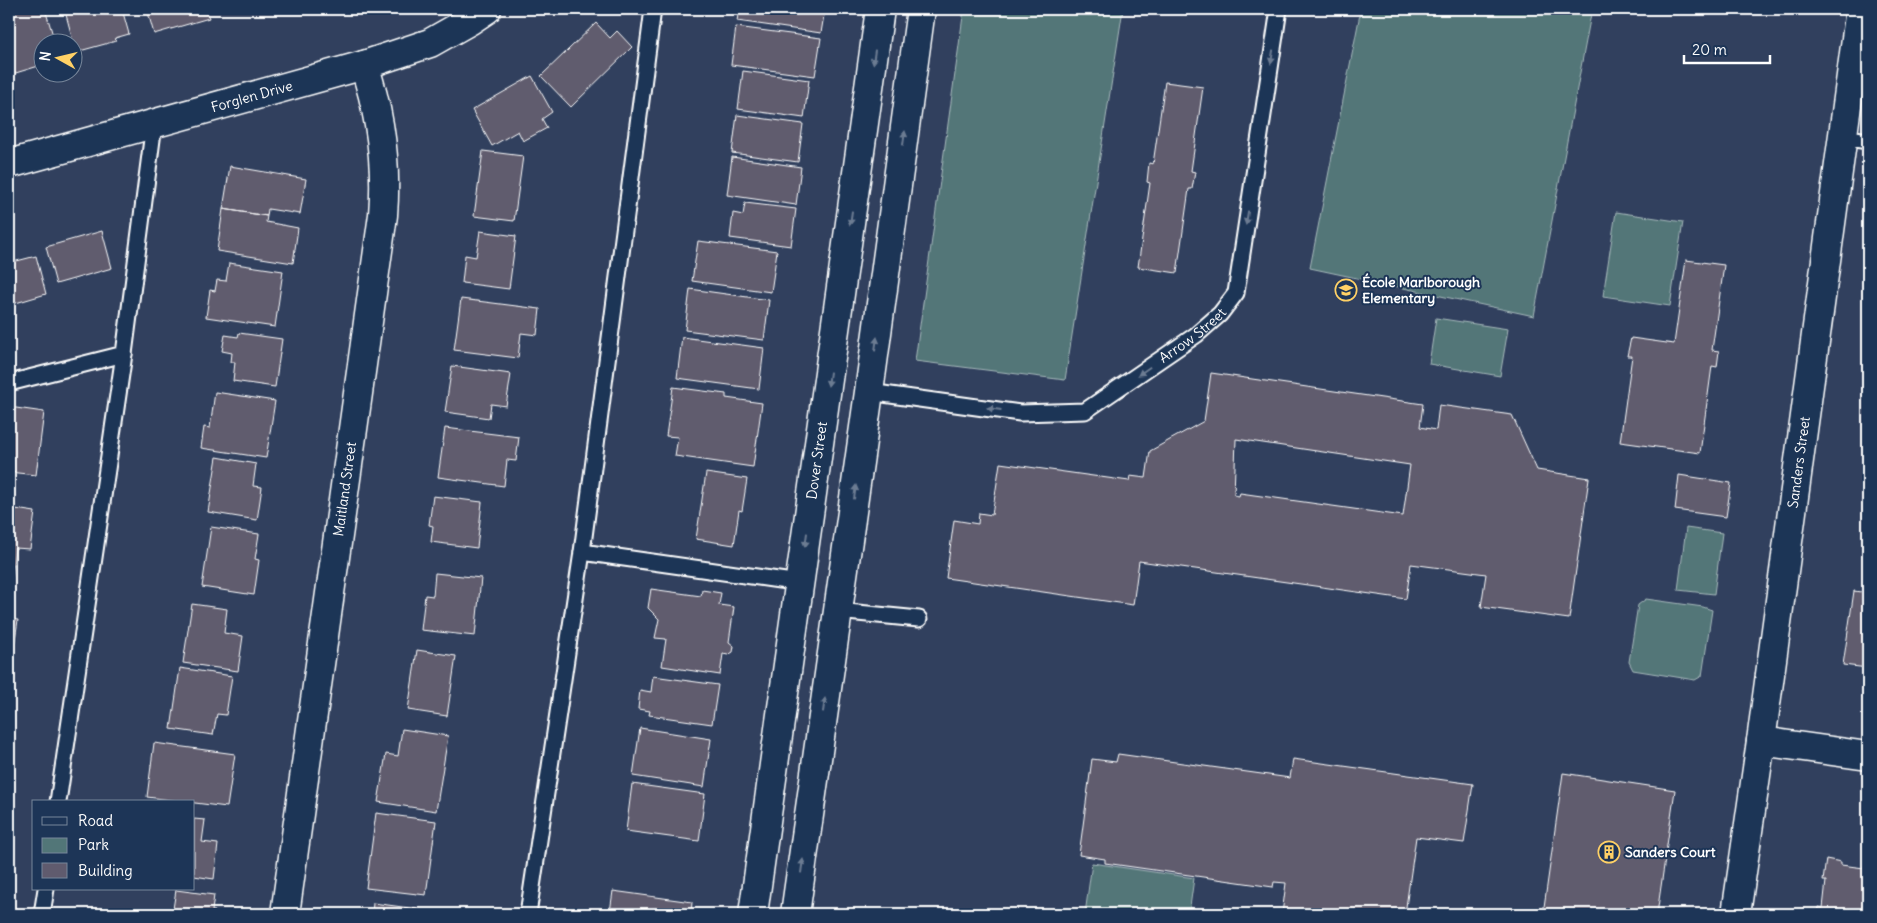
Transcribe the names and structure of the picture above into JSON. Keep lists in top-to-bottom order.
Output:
{
  "streets": {
    "street": [
      "Forglen Drive",
      "Dover Street",
      "Sanders Street",
      "Maitland Street"
    ],
    "lane": ["Arrow Street"]
  },
  "crossings": [
    ["Forglen Drive", "Maitland Street"]
  ],
  "one_way": ["Arrow Street"],
  "places": {
    "school or university": ["École Marlborough Elementary"],
    "building": ["Sanders Court"]
  },
  "legend": ["Road", "Park", "Building"],
  "scale_bar": "20 m",
  "north": "left"
}
